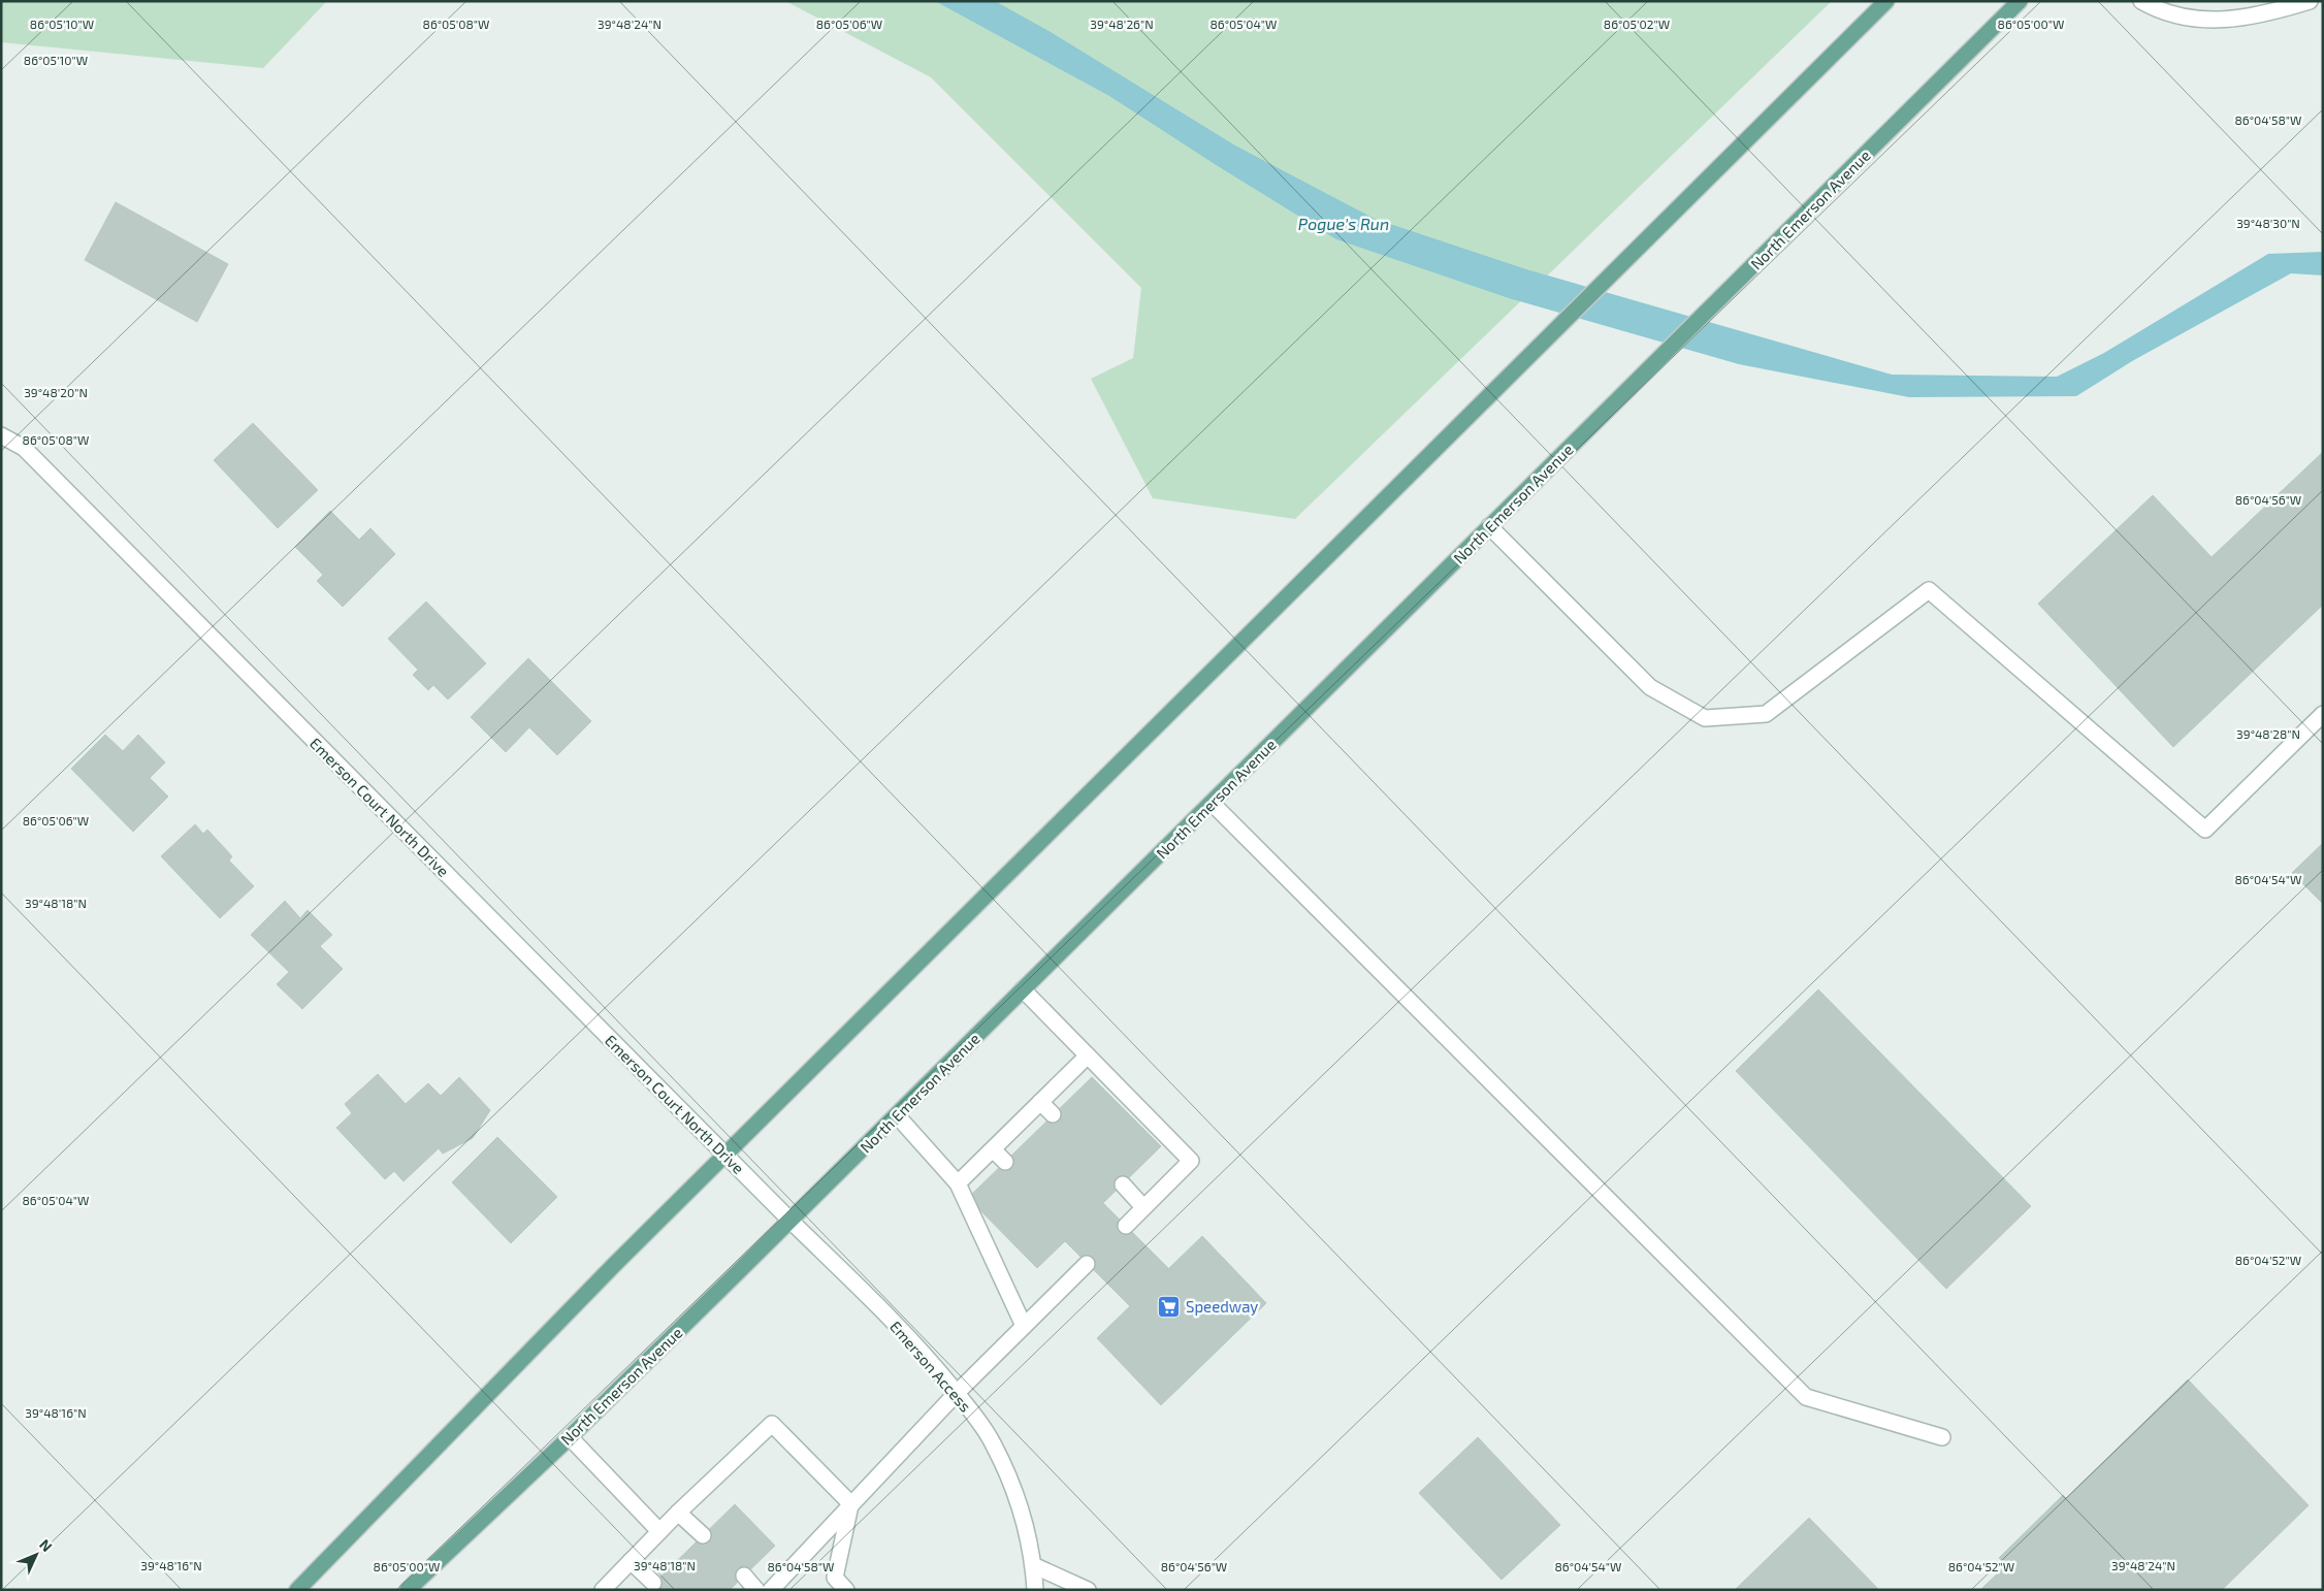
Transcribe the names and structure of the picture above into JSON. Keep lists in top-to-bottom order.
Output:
{
  "streets": {
    "main road": ["North Emerson Avenue"],
    "street": ["Emerson Court North Drive", "Emerson Access"]
  },
  "crossings": [
    ["North Emerson Avenue", "Emerson Access"],
    ["Emerson Court North Drive", "Emerson Access"]
  ],
  "water": ["Pogue's Run"],
  "places": {
    "supermarket": ["Speedway"]
  },
  "north": "top right",
  "coordinates": [
    "86°05'10\"W",
    "86°05'08\"W",
    "86°05'06\"W",
    "86°05'04\"W",
    "86°05'02\"W",
    "86°05'00\"W",
    "39°48'24\"N",
    "39°48'26\"N",
    "86°04'58\"W",
    "39°48'30\"N",
    "39°48'20\"N",
    "86°04'56\"W",
    "39°48'28\"N",
    "86°04'54\"W",
    "39°48'18\"N",
    "86°04'52\"W",
    "39°48'16\"N"
  ]
}
